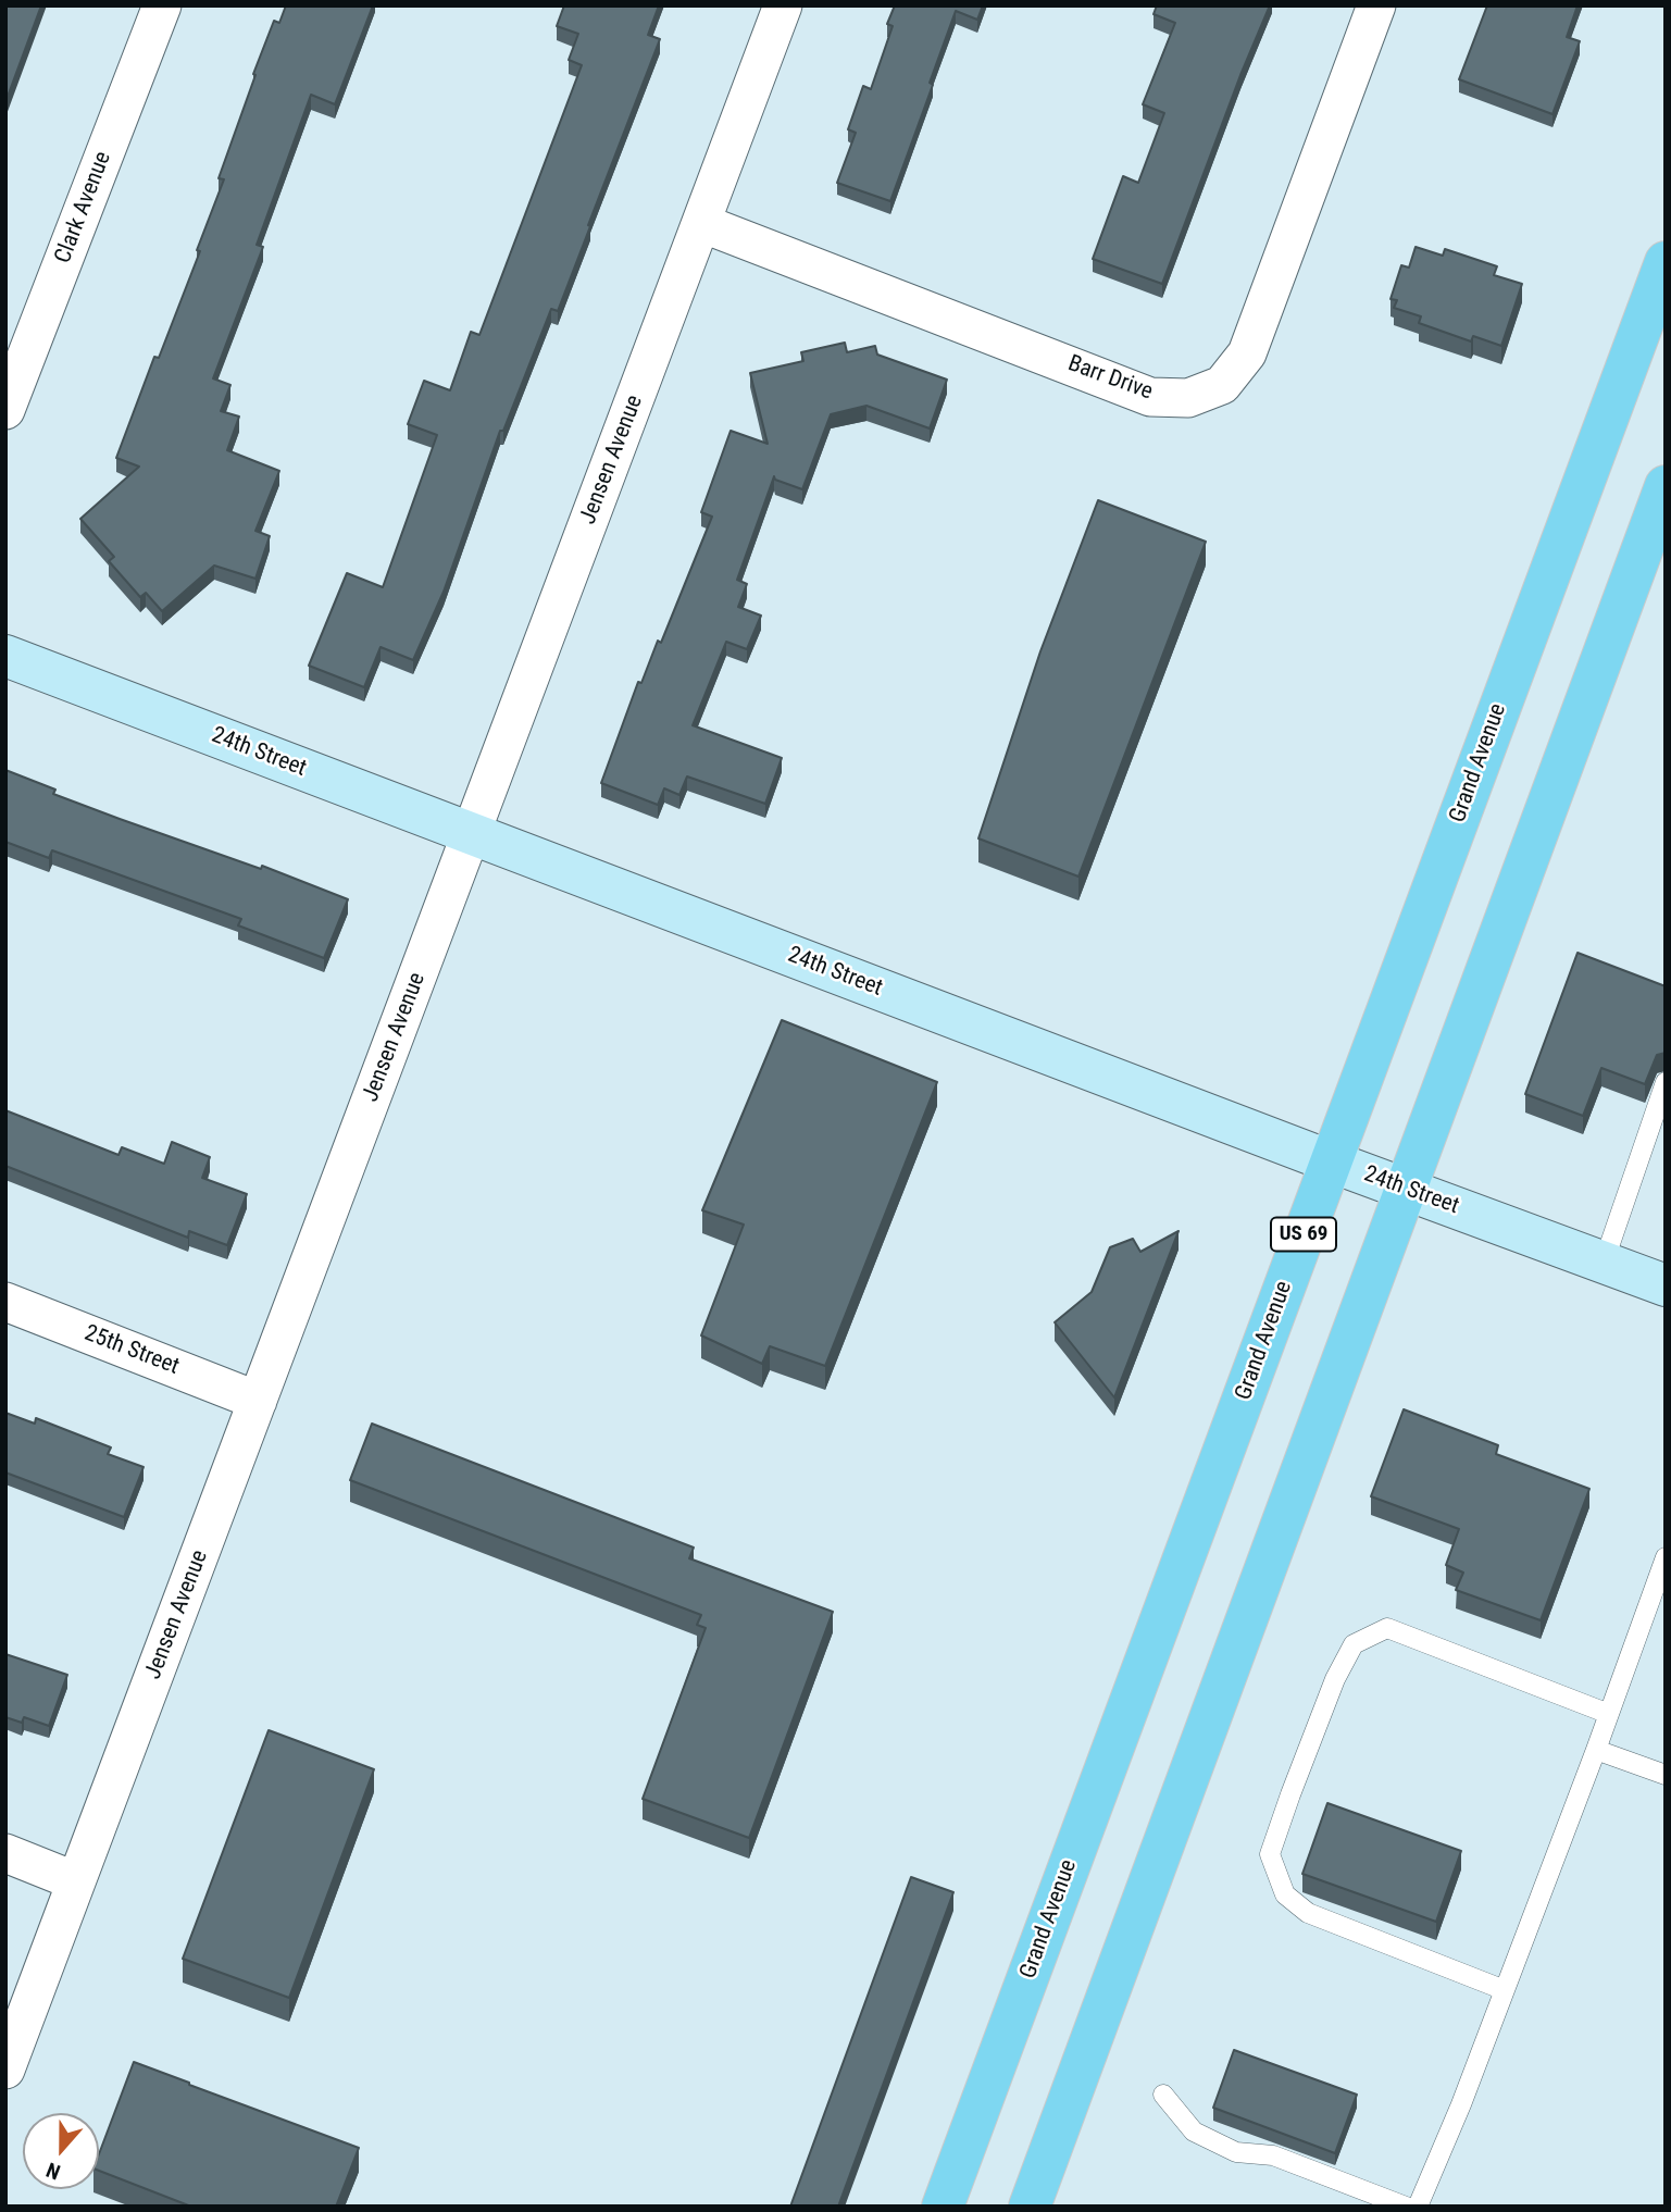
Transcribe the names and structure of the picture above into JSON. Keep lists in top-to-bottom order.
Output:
{
  "streets": {
    "main road": ["24th Street", "Grand Avenue", "US 69"],
    "street": [
      "Clark Avenue",
      "Barr Drive",
      "Jensen Avenue",
      "25th Street"
    ]
  },
  "crossings": [
    ["Barr Drive", "Jensen Avenue"],
    ["Jensen Avenue", "24th Street"],
    ["Jensen Avenue", "25th Street"],
    ["24th Street", "Grand Avenue"]
  ],
  "north": "bottom"
}
